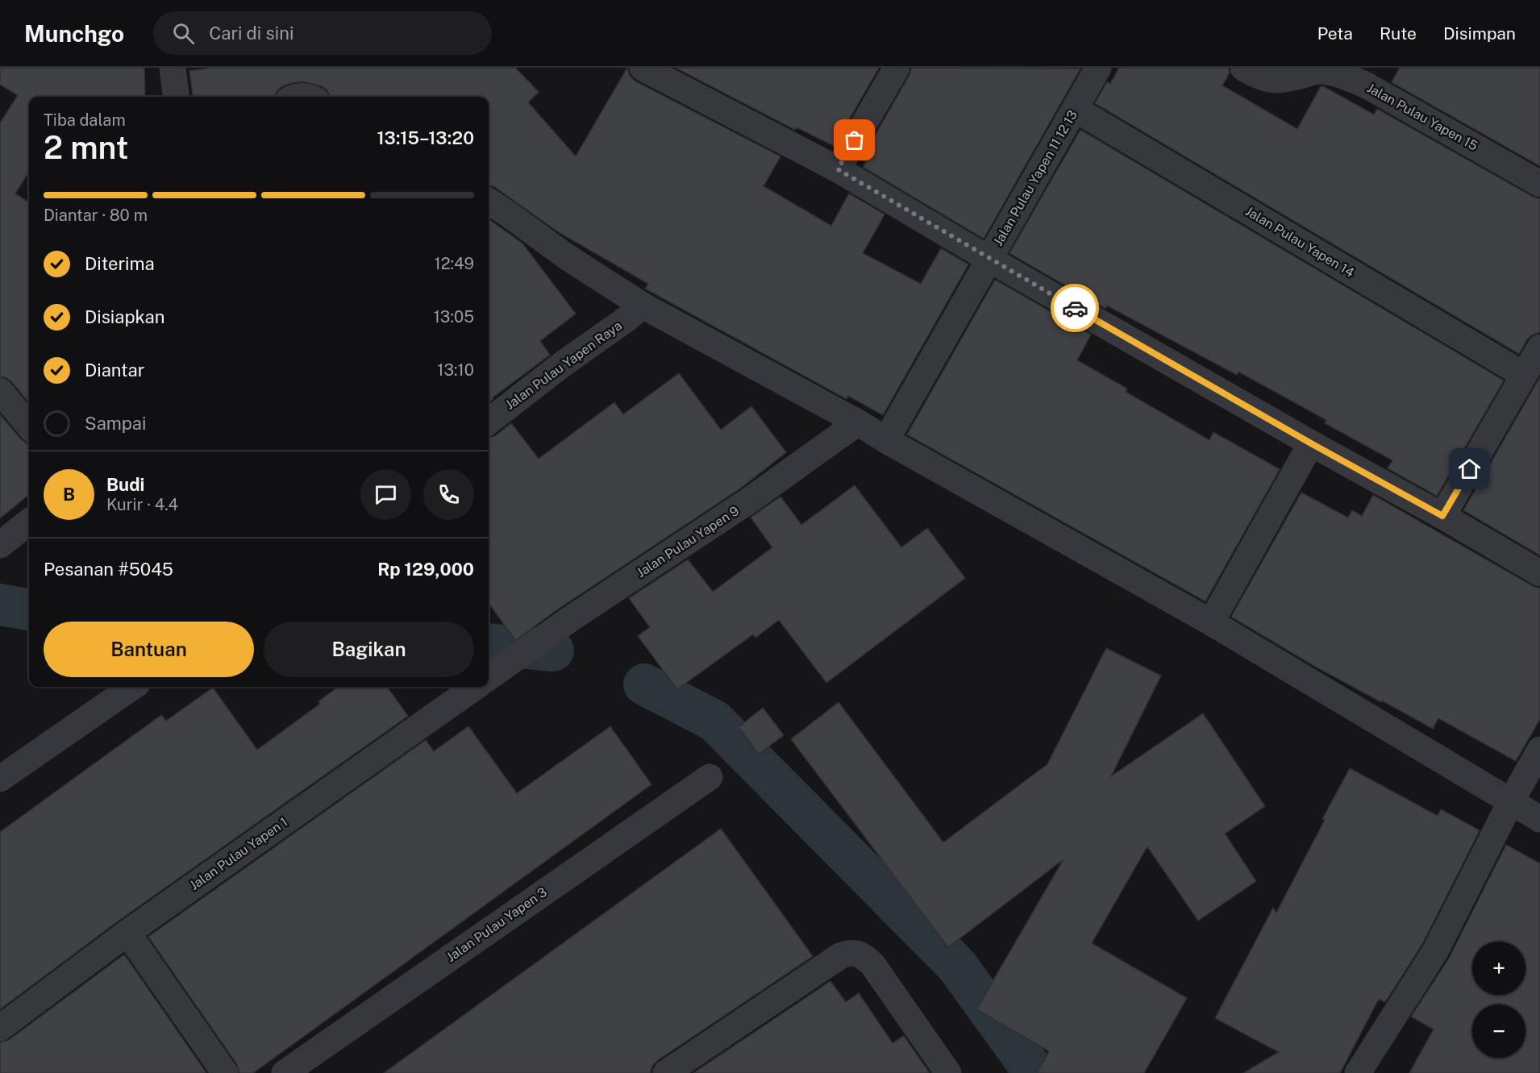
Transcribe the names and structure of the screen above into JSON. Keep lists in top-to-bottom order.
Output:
{
  "streets": {
    "street": [
      "Jalan Pulau Yapen 15",
      "Jalan Pulau Yapen 11 12 13",
      "Jalan Pulau Yapen 14",
      "Jalan Pulau Yapen Raya",
      "Jalan Pulau Yapen 9",
      "Jalan Pulau Yapen 1",
      "Jalan Pulau Yapen 3"
    ]
  },
  "crossings": [
    ["Jalan Pulau Yapen 11 12 13", "Jalan Pulau Yapen 14"]
  ],
  "page": {
    "header": "Munchgo",
    "search": "Cari di sini",
    "nav": ["Peta", "Rute", "Disimpan"],
    "heading": ["2 mnt", "Tiba dalam", "13:15–13:20"],
    "panel": [
      "Budi",
      "Kurir · 4.4",
      "Pesanan #5045",
      "Rp 129,000"
    ],
    "bar": "Diantar · 80 m",
    "list": [
      ["Diterima", "12:49"],
      ["Disiapkan", "13:05"],
      ["Diantar", "13:10"],
      "Sampai"
    ],
    "round": "B",
    "buttons": ["Bantuan", "Bagikan"],
    "map_buttons": ["+", "−"]
  }
}
